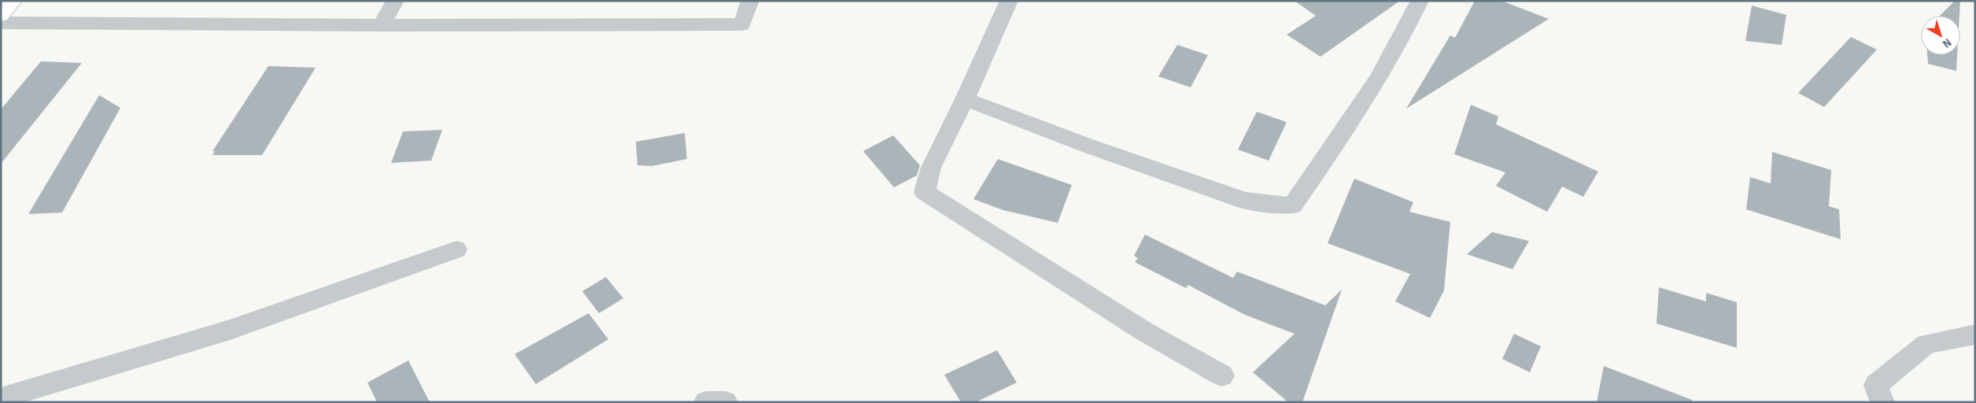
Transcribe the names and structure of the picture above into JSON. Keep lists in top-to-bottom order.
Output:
{
  "north": "bottom right"
}
